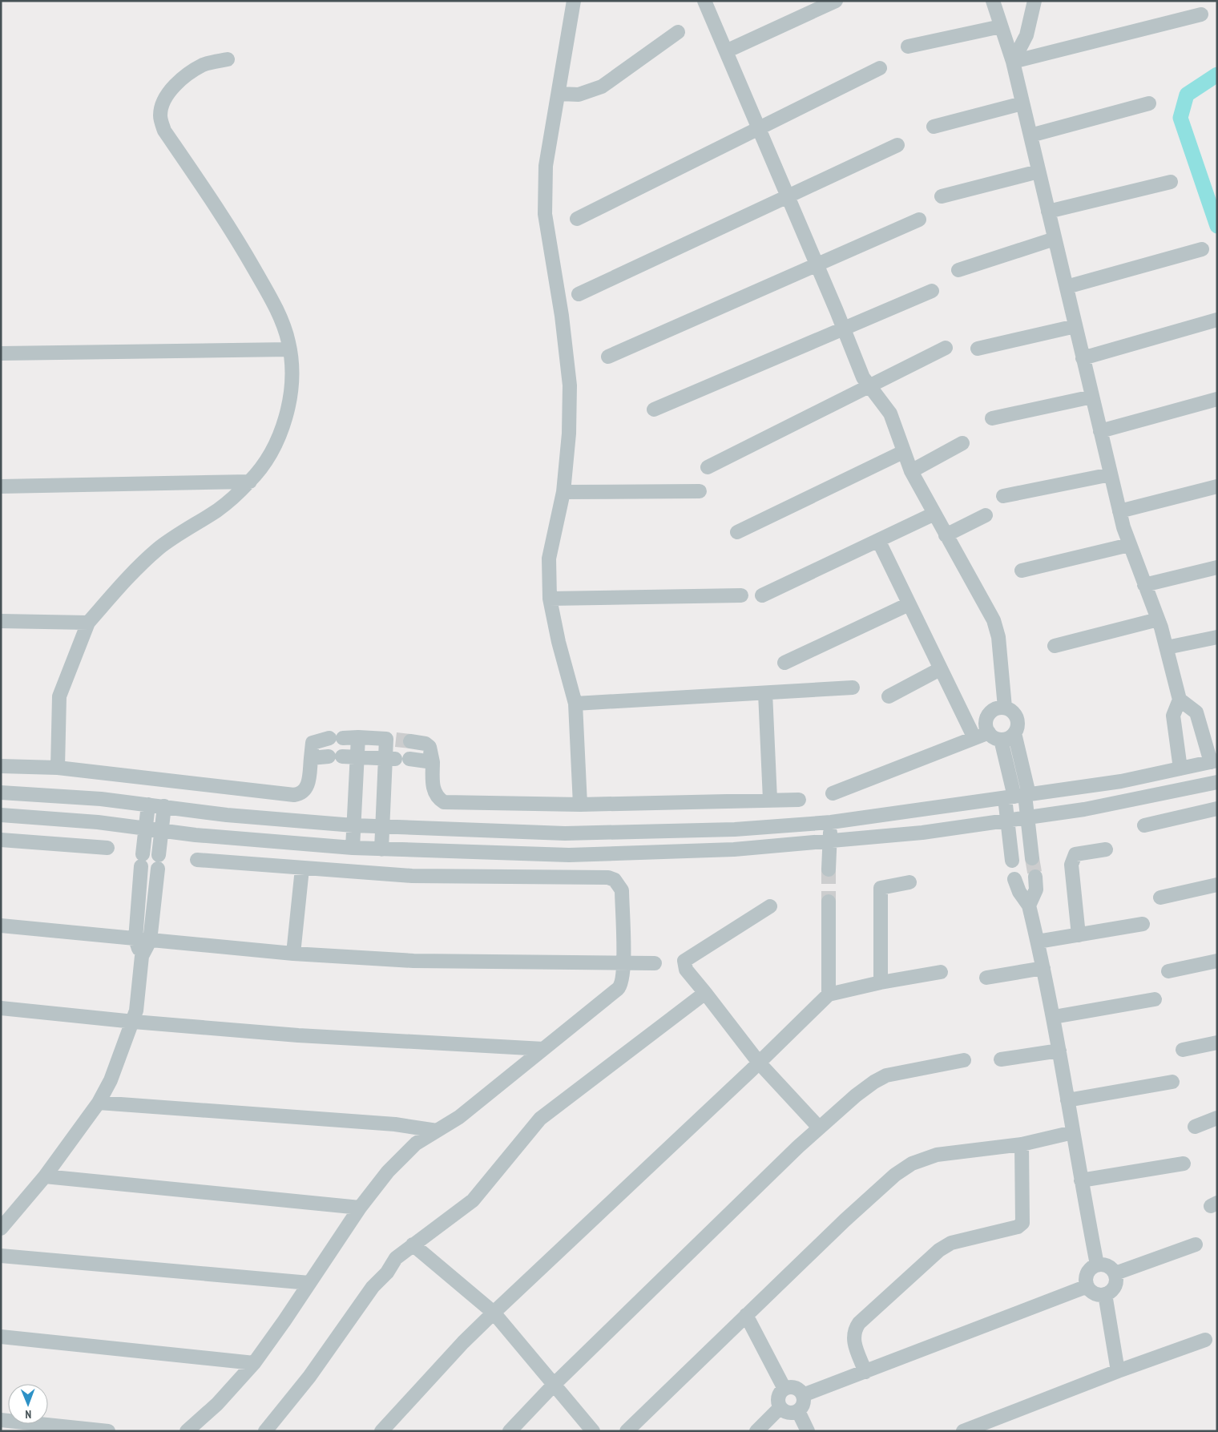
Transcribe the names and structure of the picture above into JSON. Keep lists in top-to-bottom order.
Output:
{
  "north": "bottom"
}
